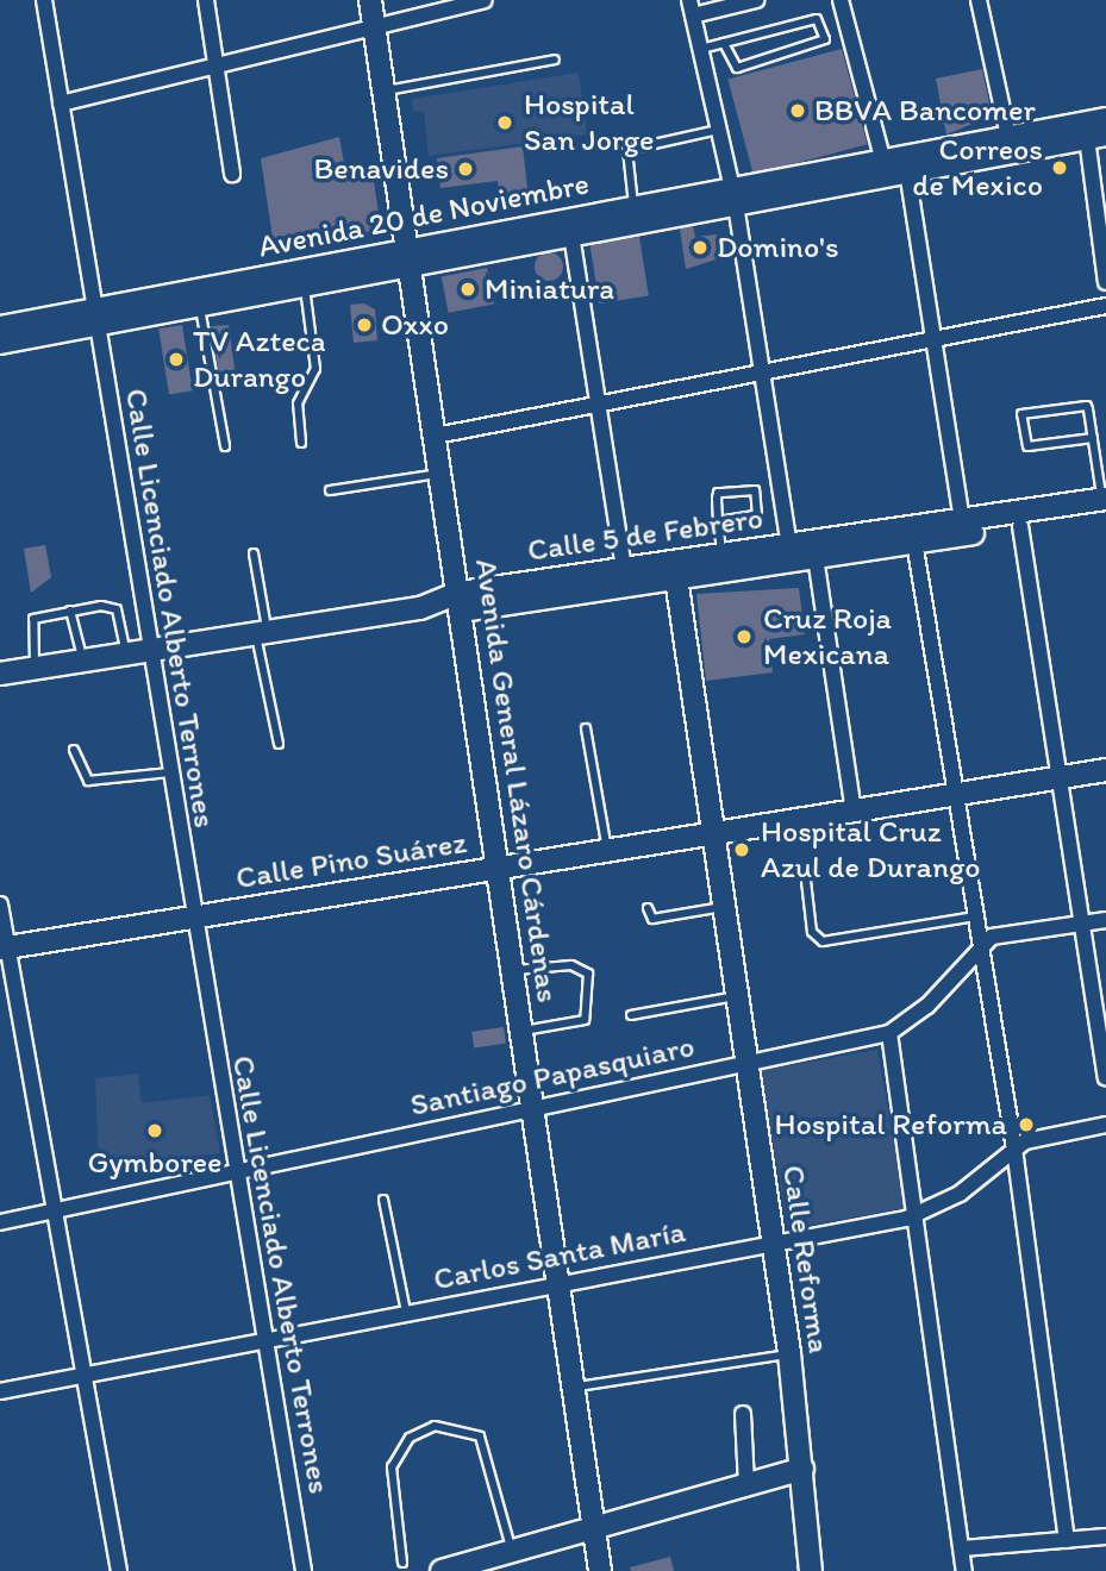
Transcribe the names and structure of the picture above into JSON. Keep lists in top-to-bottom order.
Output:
{
  "streets": {
    "street": [
      "Avenida 20 de Noviembre",
      "Calle 5 de Febrero",
      "Calle Licenciado Alberto Terrones",
      "Avenida General Lázaro Cárdenas",
      "Calle Pino Suárez",
      "Santiago Papasquiaro",
      "Carlos Santa María",
      "Calle Reforma"
    ]
  },
  "crossings": [
    ["Avenida 20 de Noviembre", "Calle Licenciado Alberto Terrones"],
    ["Avenida 20 de Noviembre", "Avenida General Lázaro Cárdenas"],
    ["Calle 5 de Febrero", "Calle Licenciado Alberto Terrones"],
    ["Calle 5 de Febrero", "Avenida General Lázaro Cárdenas"],
    ["Calle 5 de Febrero", "Calle Reforma"],
    ["Calle Licenciado Alberto Terrones", "Calle Pino Suárez"],
    ["Calle Licenciado Alberto Terrones", "Santiago Papasquiaro"],
    ["Calle Licenciado Alberto Terrones", "Carlos Santa María"],
    ["Avenida General Lázaro Cárdenas", "Calle Pino Suárez"],
    ["Avenida General Lázaro Cárdenas", "Santiago Papasquiaro"],
    ["Avenida General Lázaro Cárdenas", "Carlos Santa María"],
    ["Calle Pino Suárez", "Calle Reforma"],
    ["Santiago Papasquiaro", "Calle Reforma"],
    ["Carlos Santa María", "Calle Reforma"]
  ],
  "places": [
    "BBVA Bancomer",
    "Hospital San Jorge",
    "Correos de Mexico",
    "Benavides",
    "Domino's",
    "Miniatura",
    "Oxxo",
    "TV Azteca Durango",
    "Cruz Roja Mexicana",
    "Hospital Cruz Azul de Durango",
    "Hospital Reforma",
    "Gymboree"
  ]
}
